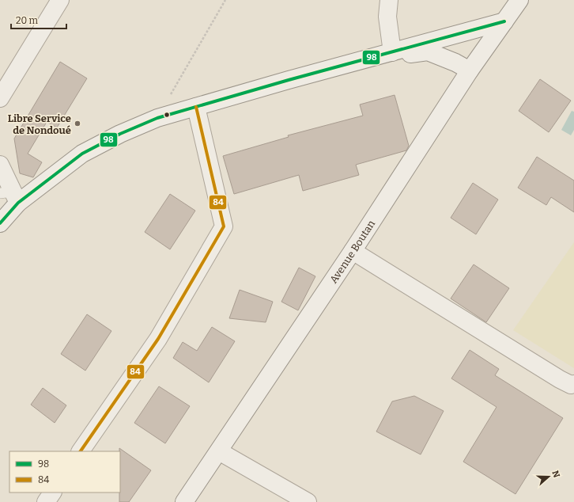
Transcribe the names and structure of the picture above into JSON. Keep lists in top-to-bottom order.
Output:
{
  "streets": {
    "street": ["Avenue Boutan"]
  },
  "places": ["Libre Service de Nondoué"],
  "lines": ["transit line 98", "transit line 84"],
  "legend": ["98", "84"],
  "scale_bar": "20 m",
  "north": "right"
}
